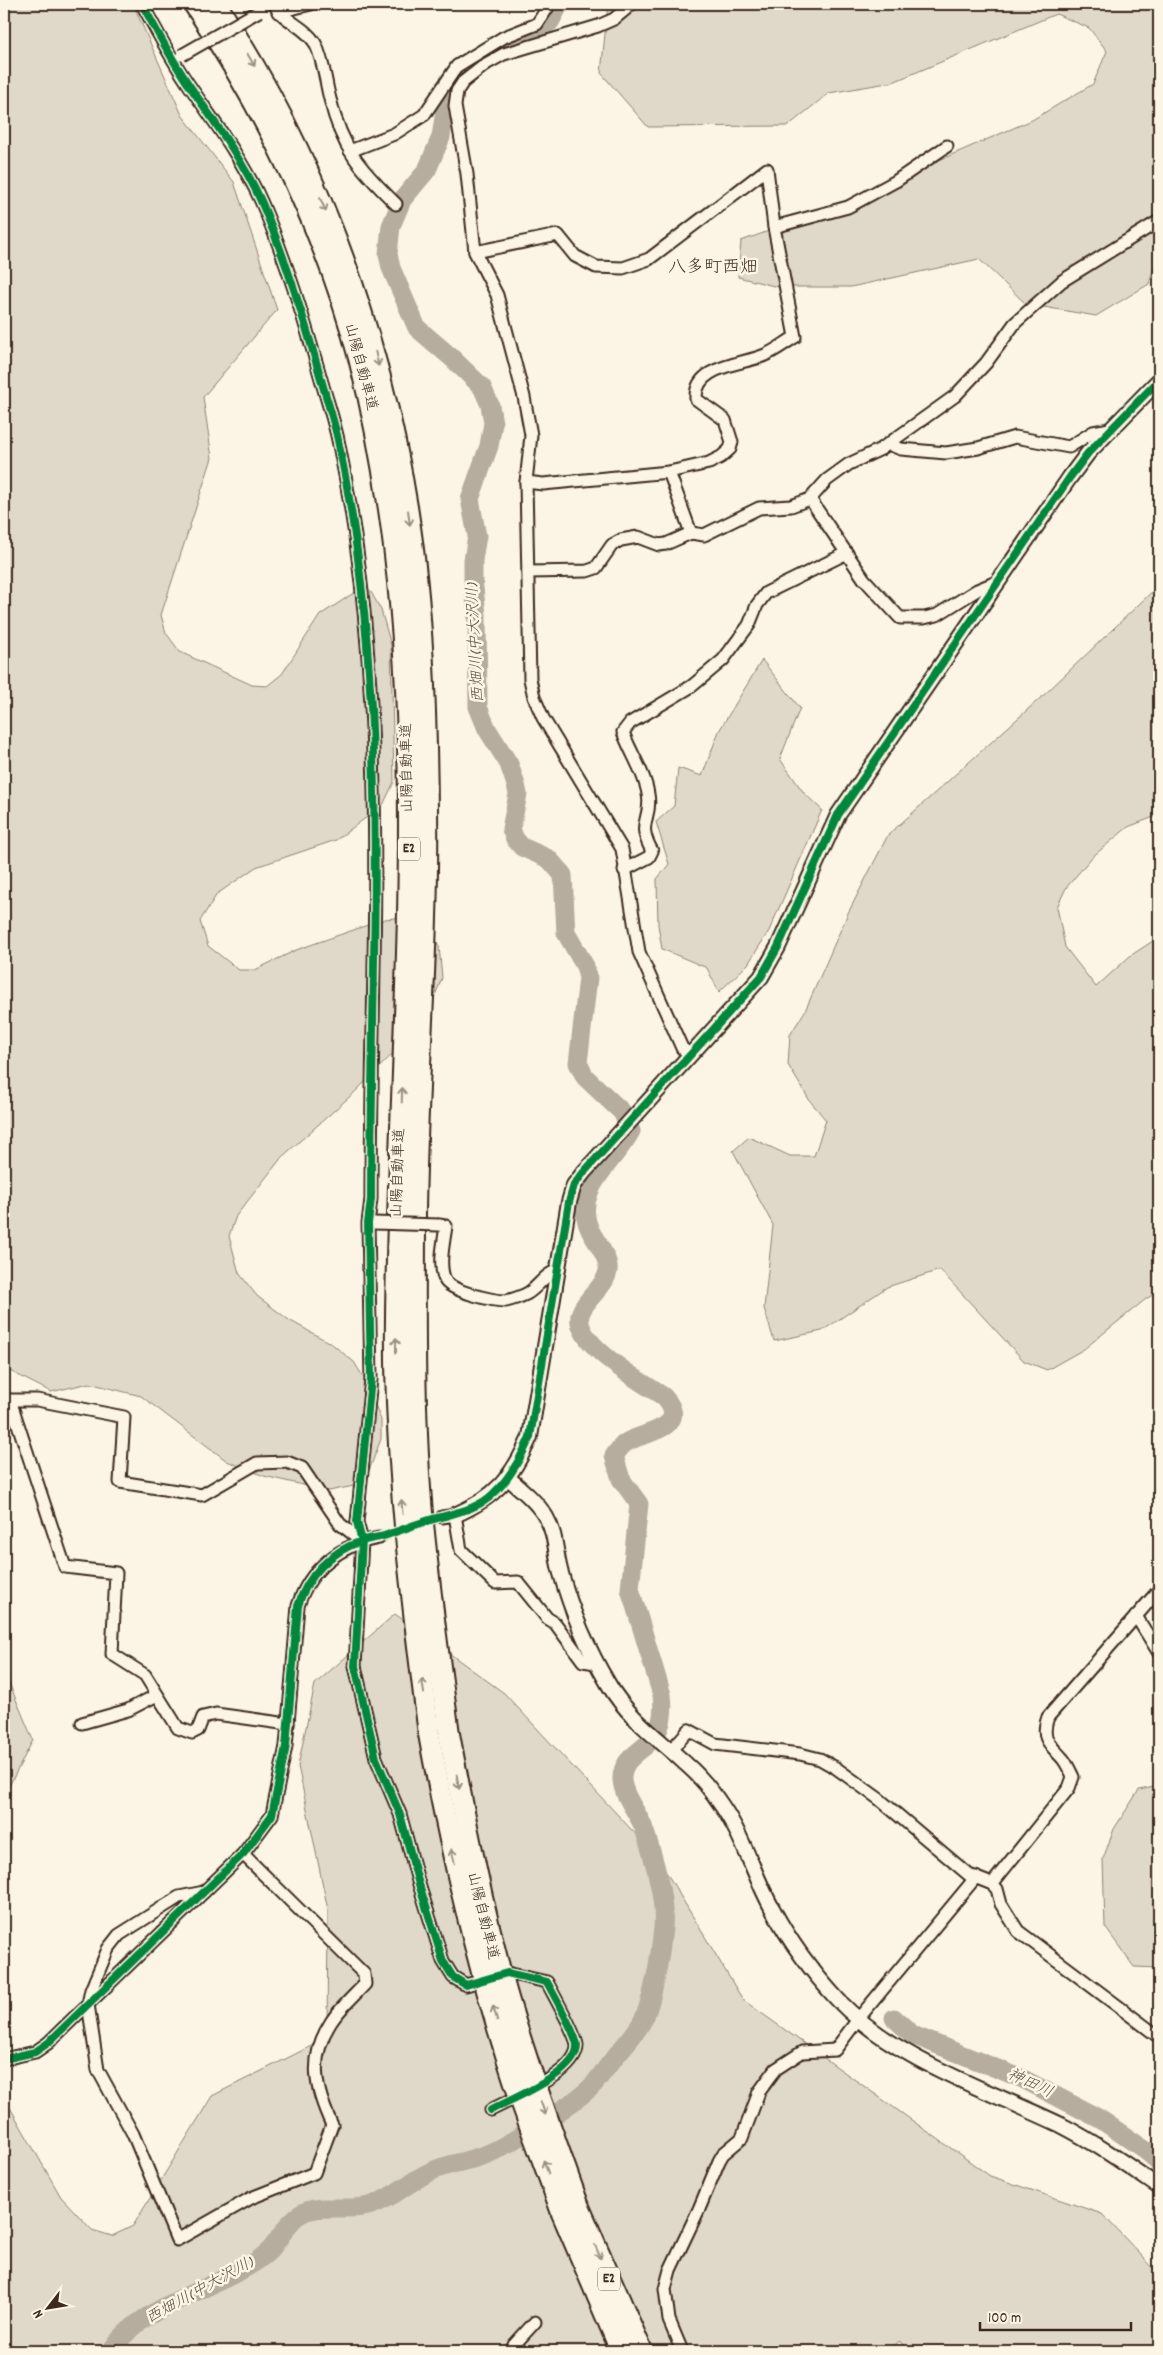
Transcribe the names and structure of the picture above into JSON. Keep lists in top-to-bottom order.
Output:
{
  "streets": {
    "highway": ["山陽自動車道", "E2"]
  },
  "districts": ["八多町西畑"],
  "water": ["西畑川(中大沢川)", "神田川"],
  "scale_bar": "100 m",
  "north": "bottom left"
}
